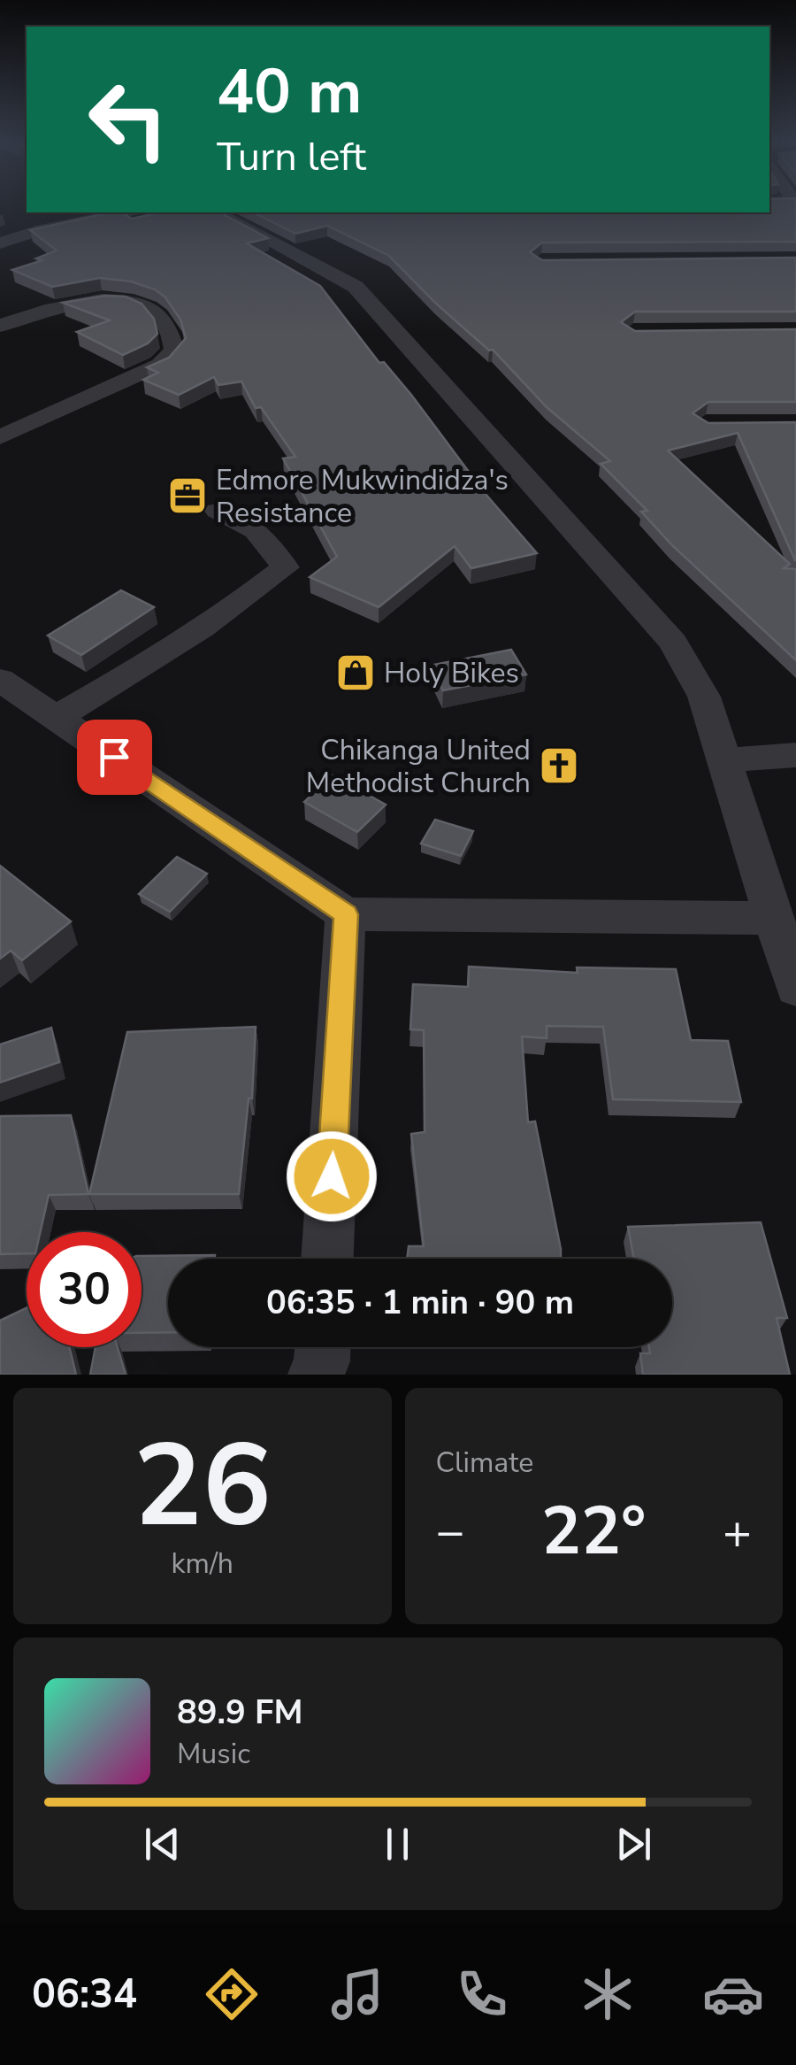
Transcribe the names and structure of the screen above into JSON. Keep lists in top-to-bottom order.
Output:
{
  "places": {
    "office": ["Edmore Mukwindidza's Resistance"],
    "shop": ["Holy Bikes"],
    "church": ["Chikanga United Methodist Church"]
  },
  "page": {
    "turn": ["40 m", "Turn left"],
    "limit": "30",
    "trip": "06:35 · 1 min · 90 m",
    "tile": [
      ["26", "km/h"],
      "Climate"
    ],
    "heat": ["−", "22°", "+"],
    "song": ["89.9 FM", "Music"],
    "tabs": "06:34"
  }
}
